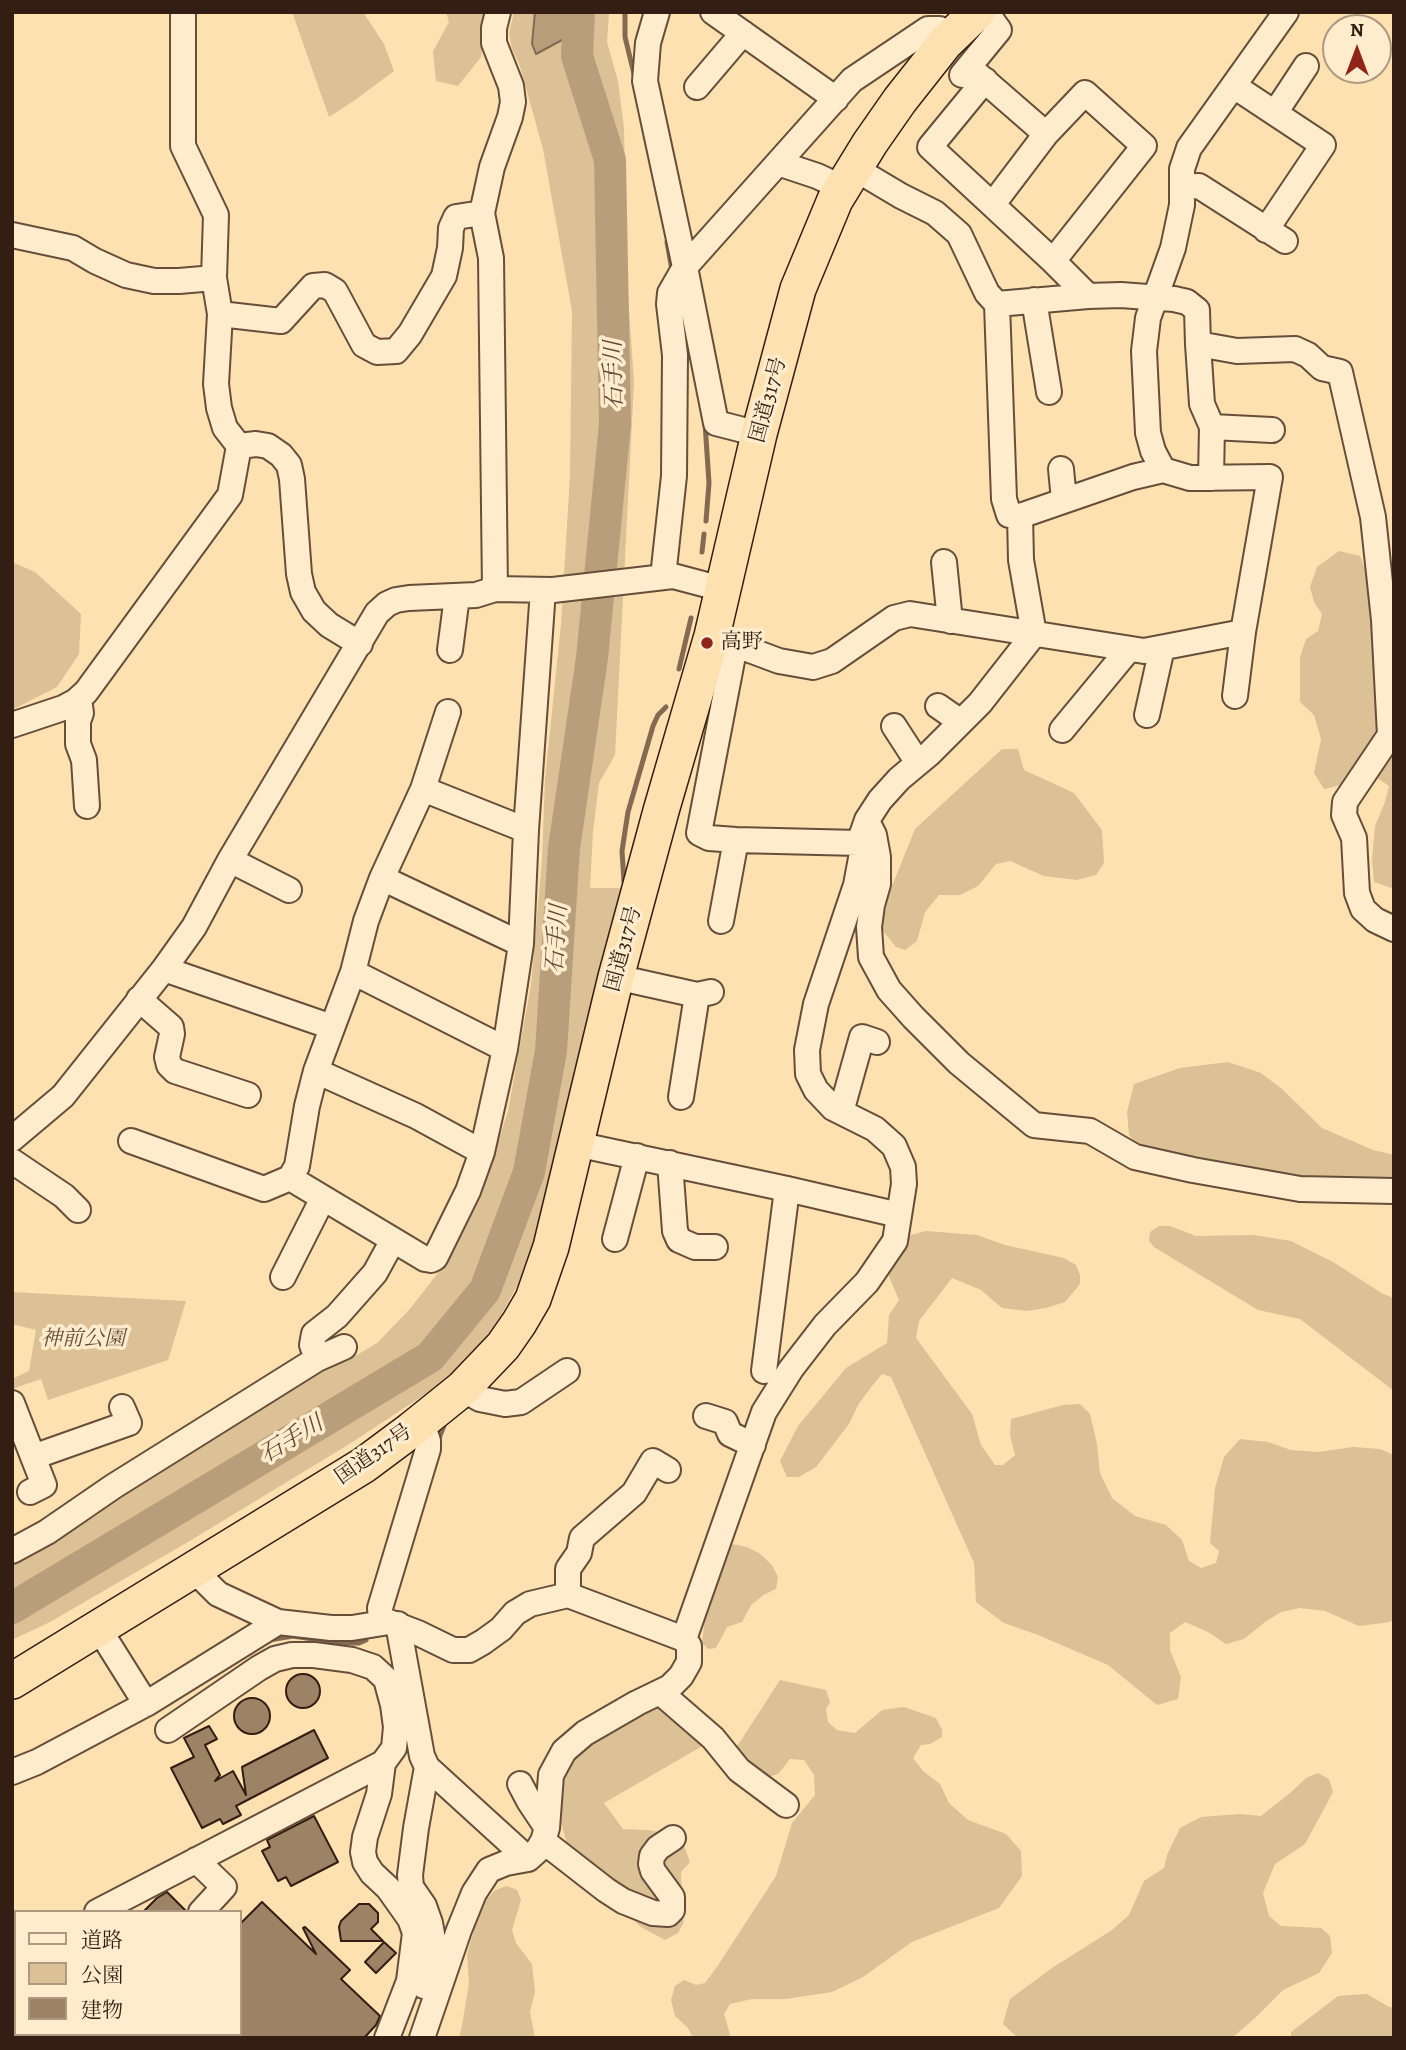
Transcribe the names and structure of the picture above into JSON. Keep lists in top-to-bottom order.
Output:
{
  "streets": {
    "highway": ["国道317号"]
  },
  "water": ["石手川"],
  "parks": ["神前公園"],
  "places": ["高野"],
  "legend": ["道路", "公園", "建物"],
  "north": "top"
}
